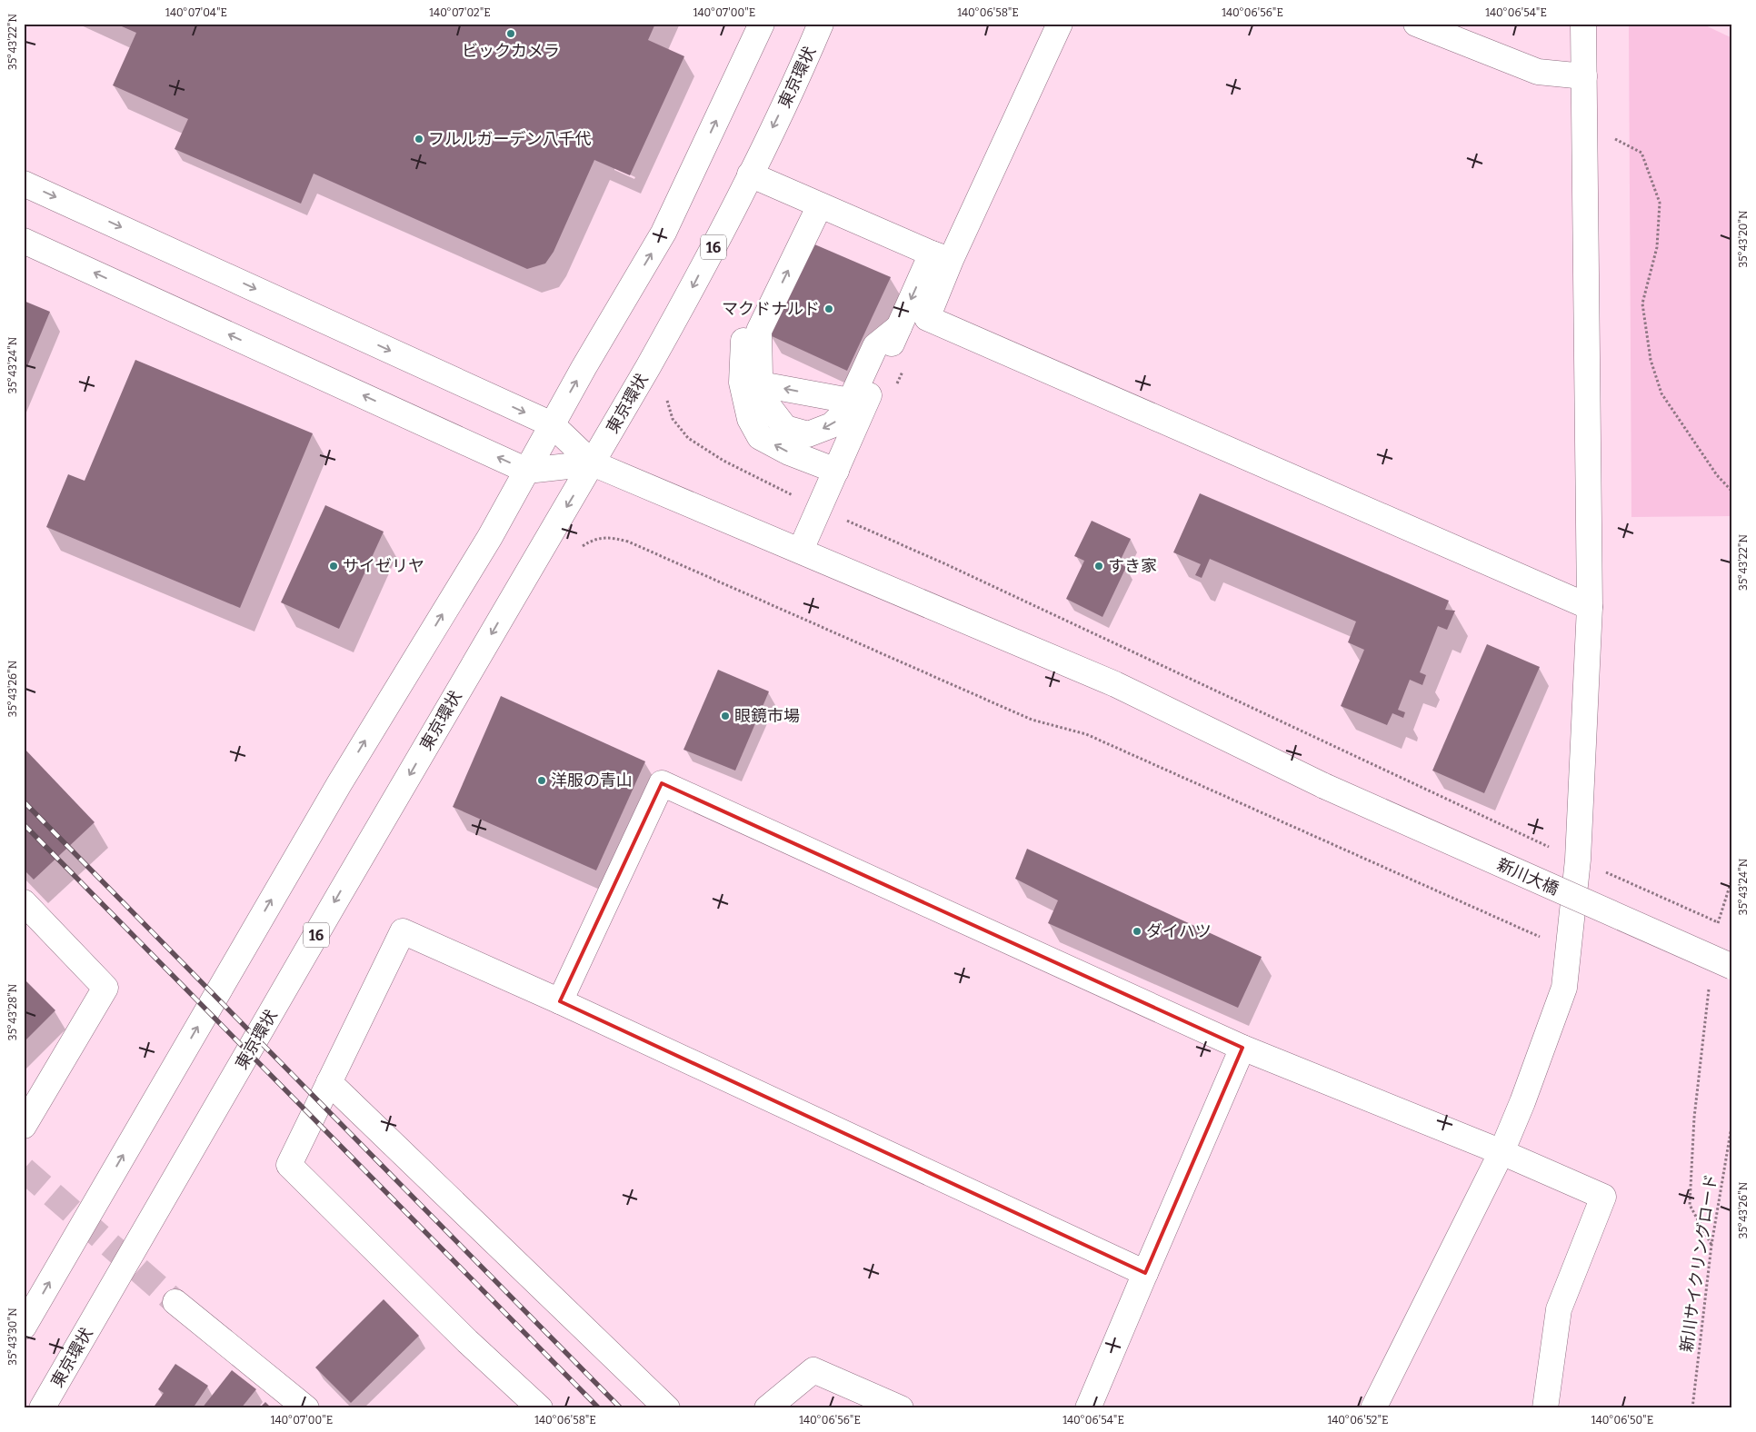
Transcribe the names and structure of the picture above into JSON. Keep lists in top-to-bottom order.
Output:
{
  "streets": {
    "main road": ["東京環状", "16", "新川大橋"],
    "path": ["新川サイクリングロード"]
  },
  "crossings": [
    ["東京環状", "新川大橋"]
  ],
  "places": [
    "ビックカメラ",
    "フルルガーデン八千代",
    "マクドナルド",
    "サイゼリヤ",
    "すき家",
    "眼鏡市場",
    "洋服の青山",
    "ダイハツ"
  ],
  "coordinates": [
    "140°07'04\"E",
    "140°07'02\"E",
    "140°07'00\"E",
    "140°06'58\"E",
    "140°06'56\"E",
    "140°06'54\"E",
    "35°43'22\"N",
    "35°43'20\"N",
    "35°43'24\"N",
    "35°43'26\"N",
    "35°43'28\"N",
    "35°43'30\"N",
    "140°06'52\"E",
    "140°06'50\"E"
  ]
}
